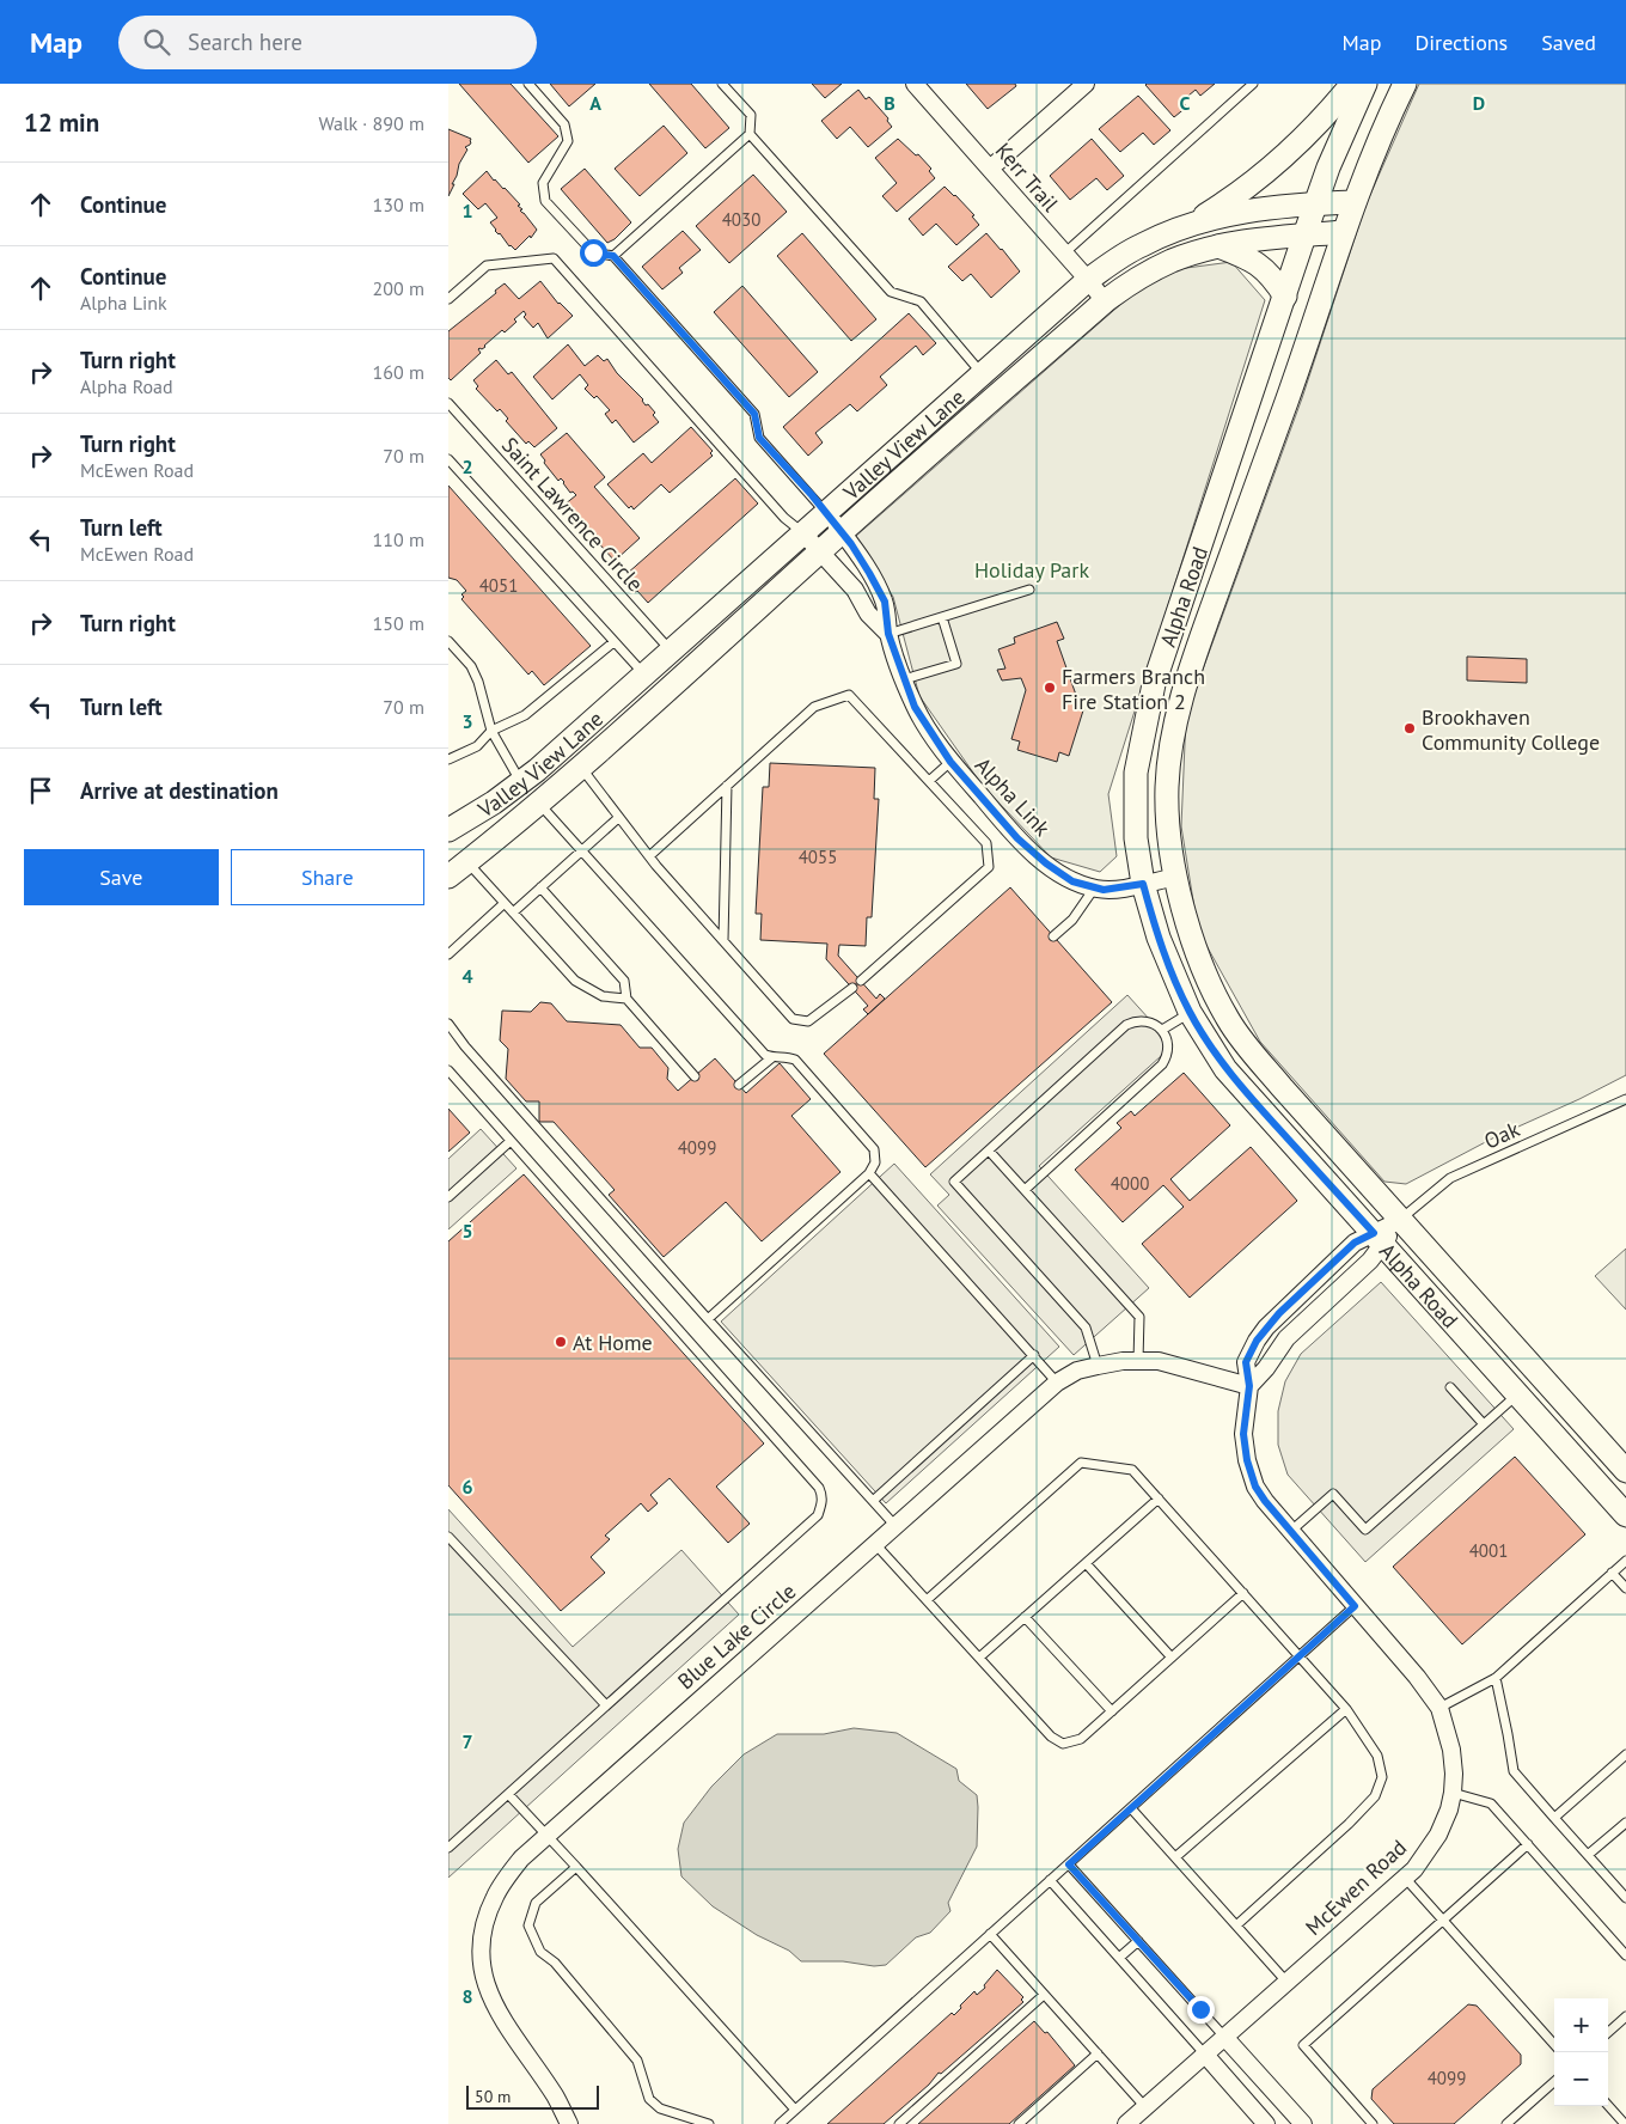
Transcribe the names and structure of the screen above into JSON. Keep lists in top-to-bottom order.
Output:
{
  "streets": {
    "main road": ["Valley View Lane", "Alpha Road"],
    "street": [
      "Kerr Trail",
      "Alpha Link",
      "Blue Lake Circle",
      "McEwen Road"
    ],
    "lane": ["Saint Lawrence Circle", "Oak"]
  },
  "crossings": [
    ["Kerr Trail", "Valley View Lane"],
    ["Valley View Lane", "Saint Lawrence Circle"],
    ["Valley View Lane", "Alpha Road"],
    ["Valley View Lane", "Alpha Link"],
    ["Alpha Road", "Alpha Link"],
    ["Alpha Road", "Oak"],
    ["Alpha Road", "McEwen Road"],
    ["Oak", "McEwen Road"],
    ["Blue Lake Circle", "McEwen Road"]
  ],
  "parks": ["Holiday Park"],
  "places": ["Farmers Branch Fire Station 2", "Brookhaven Community College", "At Home"],
  "house_numbers": [
    "4030",
    "4051",
    "4055",
    "4099",
    "4000",
    "4001",
    "4099"
  ],
  "scale_bar": "50 m",
  "page": {
    "header": "Map",
    "search": "Search here",
    "nav": ["Map", "Directions", "Saved"],
    "heading": ["12 min", "Walk · 890 m"],
    "list": [
      ["Continue", "130 m"],
      ["Continue", "Alpha Link", "200 m"],
      ["Turn right", "Alpha Road", "160 m"],
      ["Turn right", "McEwen Road", "70 m"],
      ["Turn left", "McEwen Road", "110 m"],
      ["Turn right", "150 m"],
      ["Turn left", "70 m"],
      "Arrive at destination"
    ],
    "buttons": ["Save", "Share"],
    "map_buttons": ["+", "−"],
    "scale": "50 m"
  },
  "grid": {
    "columns": [
      "A",
      "B",
      "C",
      "D"
    ],
    "rows": [
      "1",
      "2",
      "3",
      "4",
      "5",
      "6",
      "7",
      "8"
    ]
  }
}
